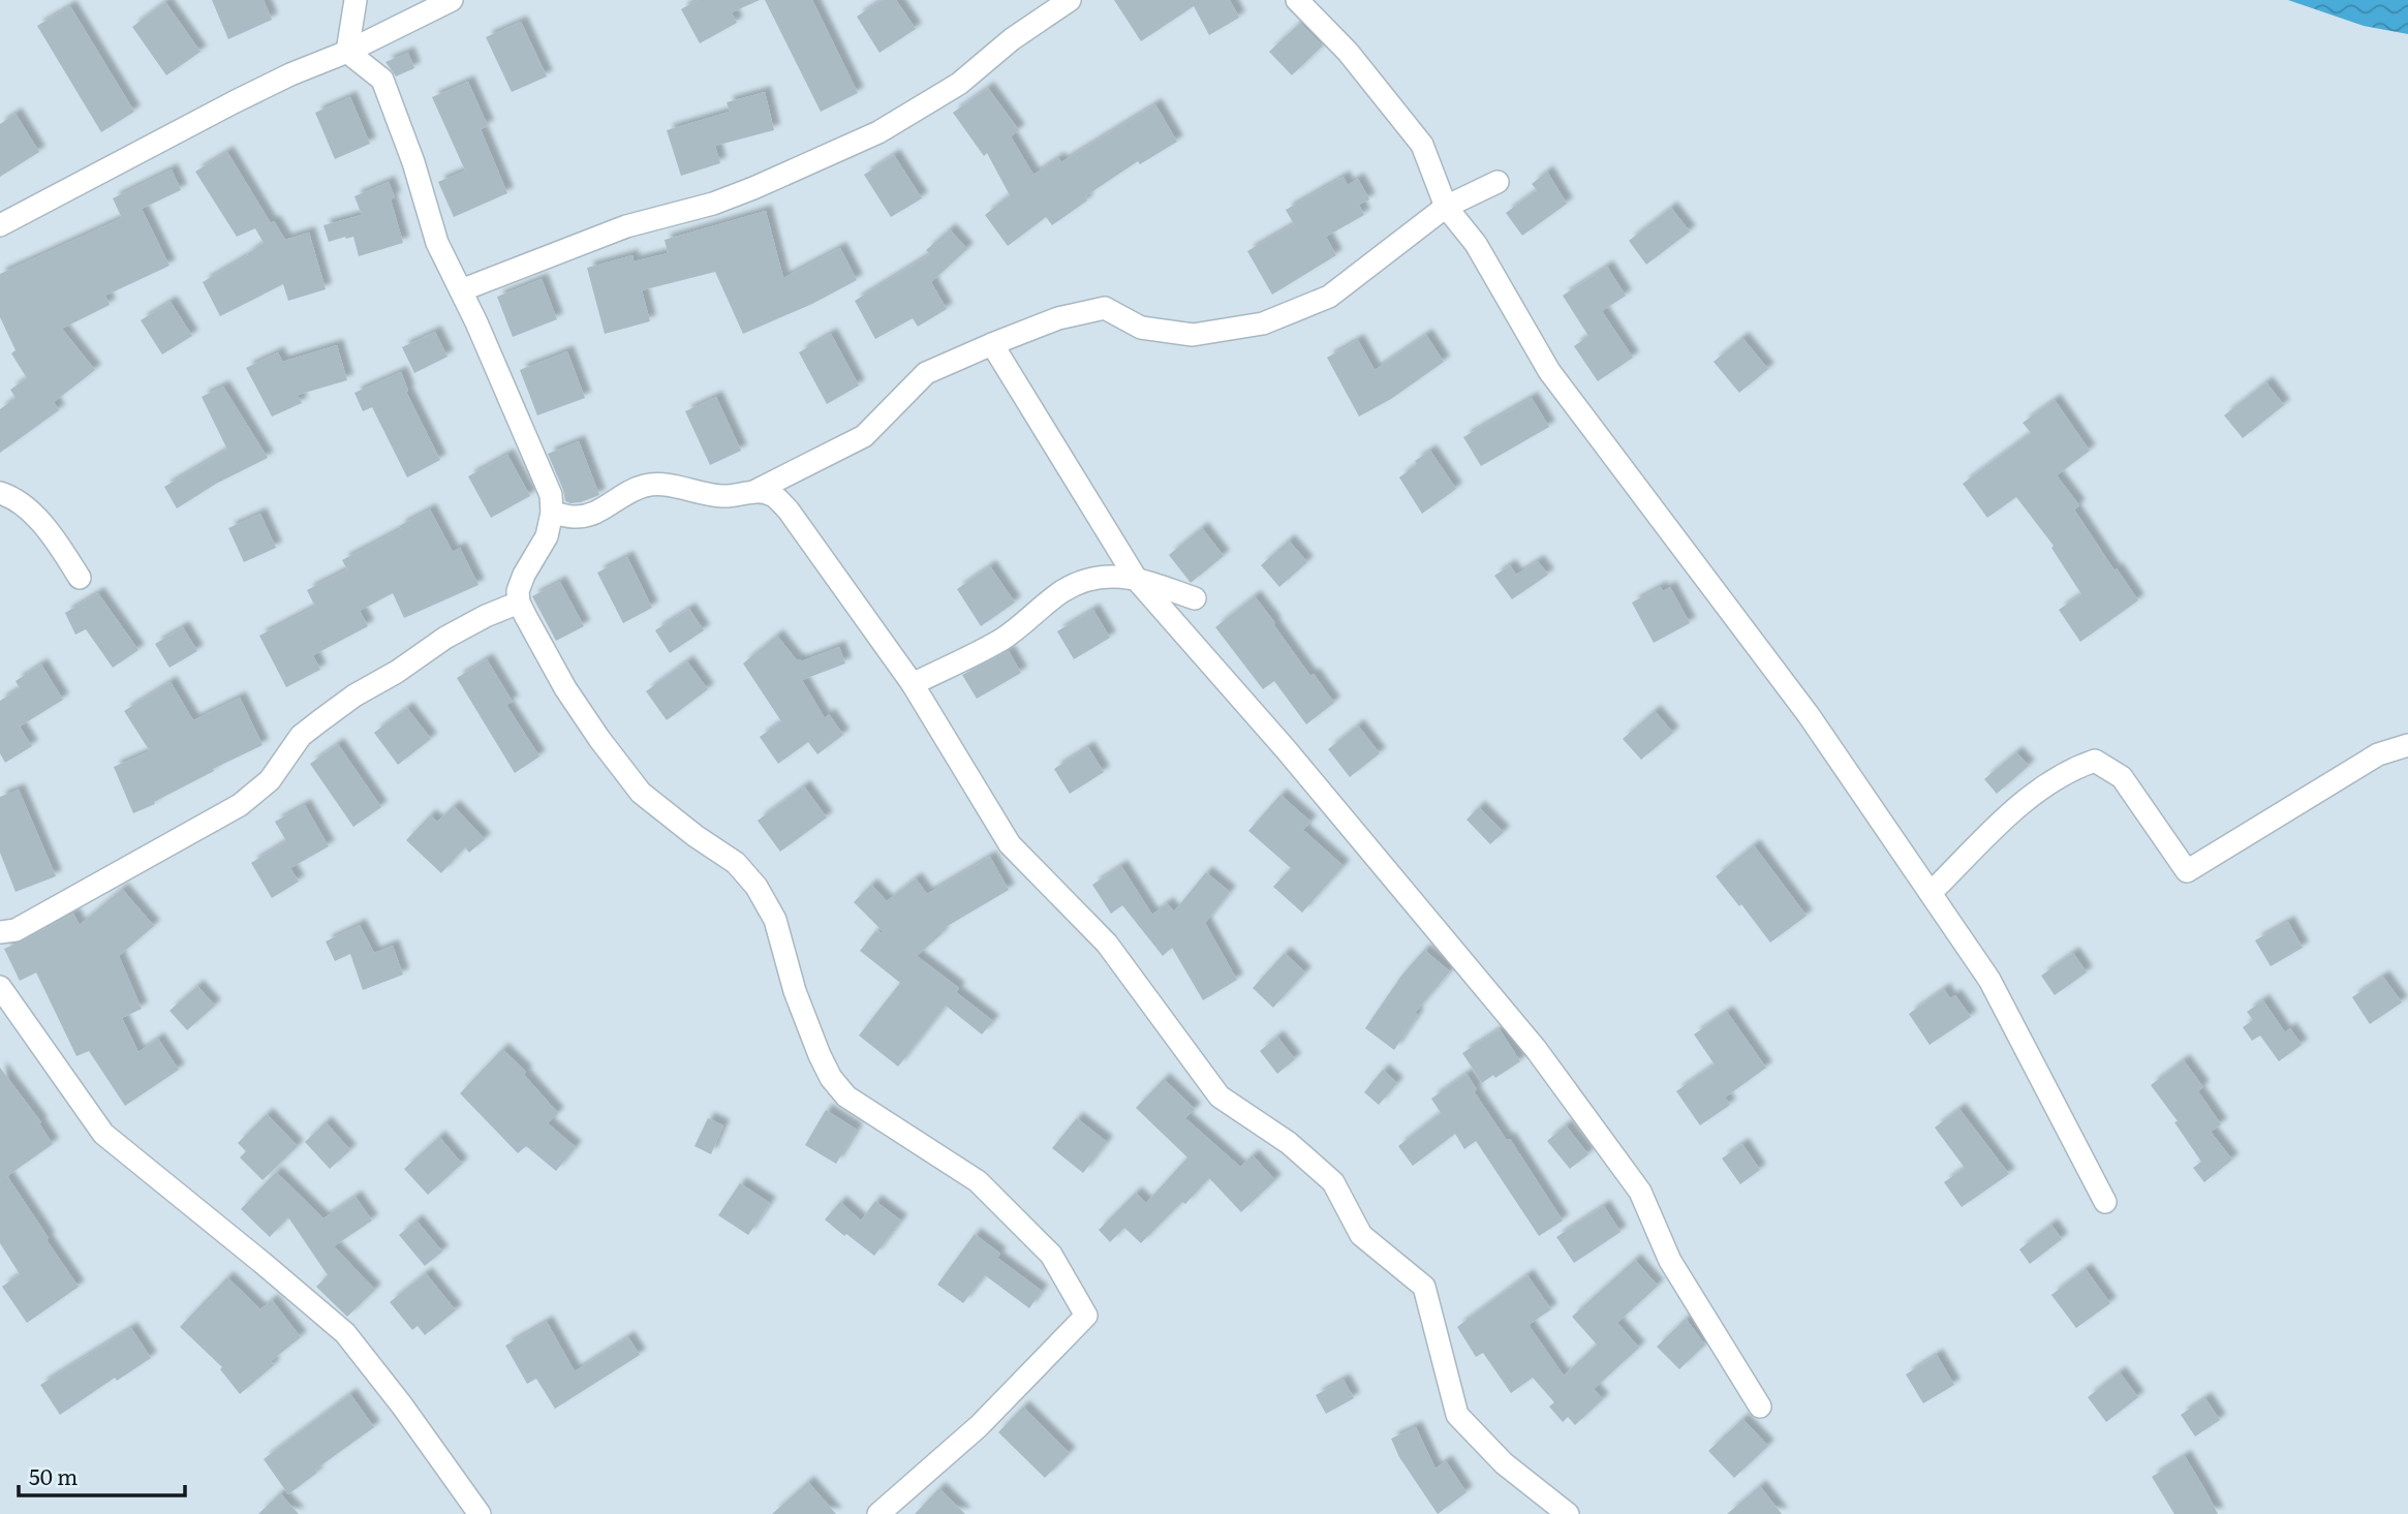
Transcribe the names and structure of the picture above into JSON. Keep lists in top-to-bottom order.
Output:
{
  "scale_bar": "50 m"
}
